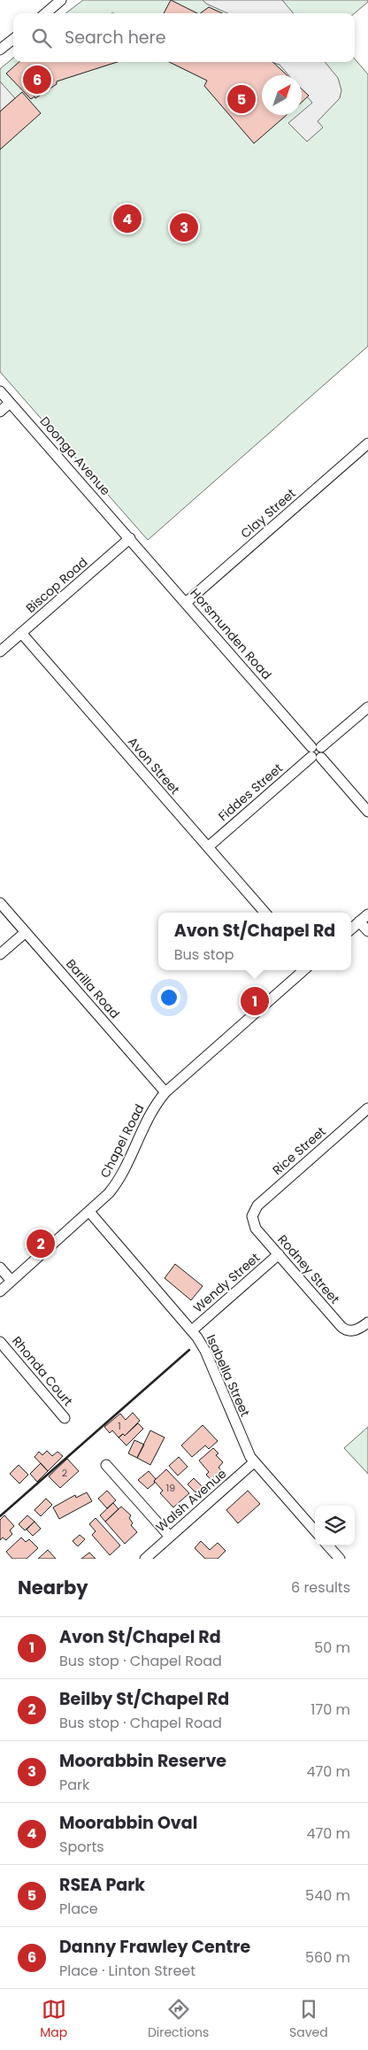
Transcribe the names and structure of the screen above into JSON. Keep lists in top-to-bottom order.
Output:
{
  "streets": {
    "street": [
      "Doonga Avenue",
      "Clay Street",
      "Biscop Road",
      "Horsmunden Road",
      "Avon Street",
      "Fiddes Street",
      "Barilla Road",
      "Chapel Road",
      "Rice Street",
      "Rodney Street",
      "Wendy Street",
      "Rhonda Court",
      "Isabella Street",
      "Walsh Avenue"
    ]
  },
  "crossings": [
    ["Doonga Avenue", "Biscop Road"],
    ["Doonga Avenue", "Horsmunden Road"],
    ["Clay Street", "Horsmunden Road"],
    ["Biscop Road", "Horsmunden Road"],
    ["Biscop Road", "Avon Street"],
    ["Horsmunden Road", "Fiddes Street"],
    ["Avon Street", "Fiddes Street"],
    ["Barilla Road", "Chapel Road"],
    ["Chapel Road", "Isabella Street"],
    ["Rice Street", "Rodney Street"],
    ["Rodney Street", "Wendy Street"],
    ["Wendy Street", "Isabella Street"],
    ["Isabella Street", "Walsh Avenue"]
  ],
  "house_numbers": ["1", "2", "19"],
  "north": "top right",
  "page": {
    "search": "Search here",
    "pins": [
      "6",
      "5",
      "4",
      "3",
      "1",
      "2"
    ],
    "popup": ["Avon St/Chapel Rd", "Bus stop"],
    "heading": ["Nearby", "6 results"],
    "list": [
      {
        "mark": "1",
        "name": "Avon St/Chapel Rd",
        "note": "Bus stop · Chapel Road",
        "value": "50 m"
      },
      {
        "mark": "2",
        "name": "Beilby St/Chapel Rd",
        "note": "Bus stop · Chapel Road",
        "value": "170 m"
      },
      {
        "mark": "3",
        "name": "Moorabbin Reserve",
        "note": "Park",
        "value": "470 m"
      },
      {
        "mark": "4",
        "name": "Moorabbin Oval",
        "note": "Sports",
        "value": "470 m"
      },
      {
        "mark": "5",
        "name": "RSEA Park",
        "note": "Place",
        "value": "540 m"
      },
      {
        "mark": "6",
        "name": "Danny Frawley Centre",
        "note": "Place · Linton Street",
        "value": "560 m"
      }
    ],
    "nav": ["Map", "Directions", "Saved"]
  }
}
